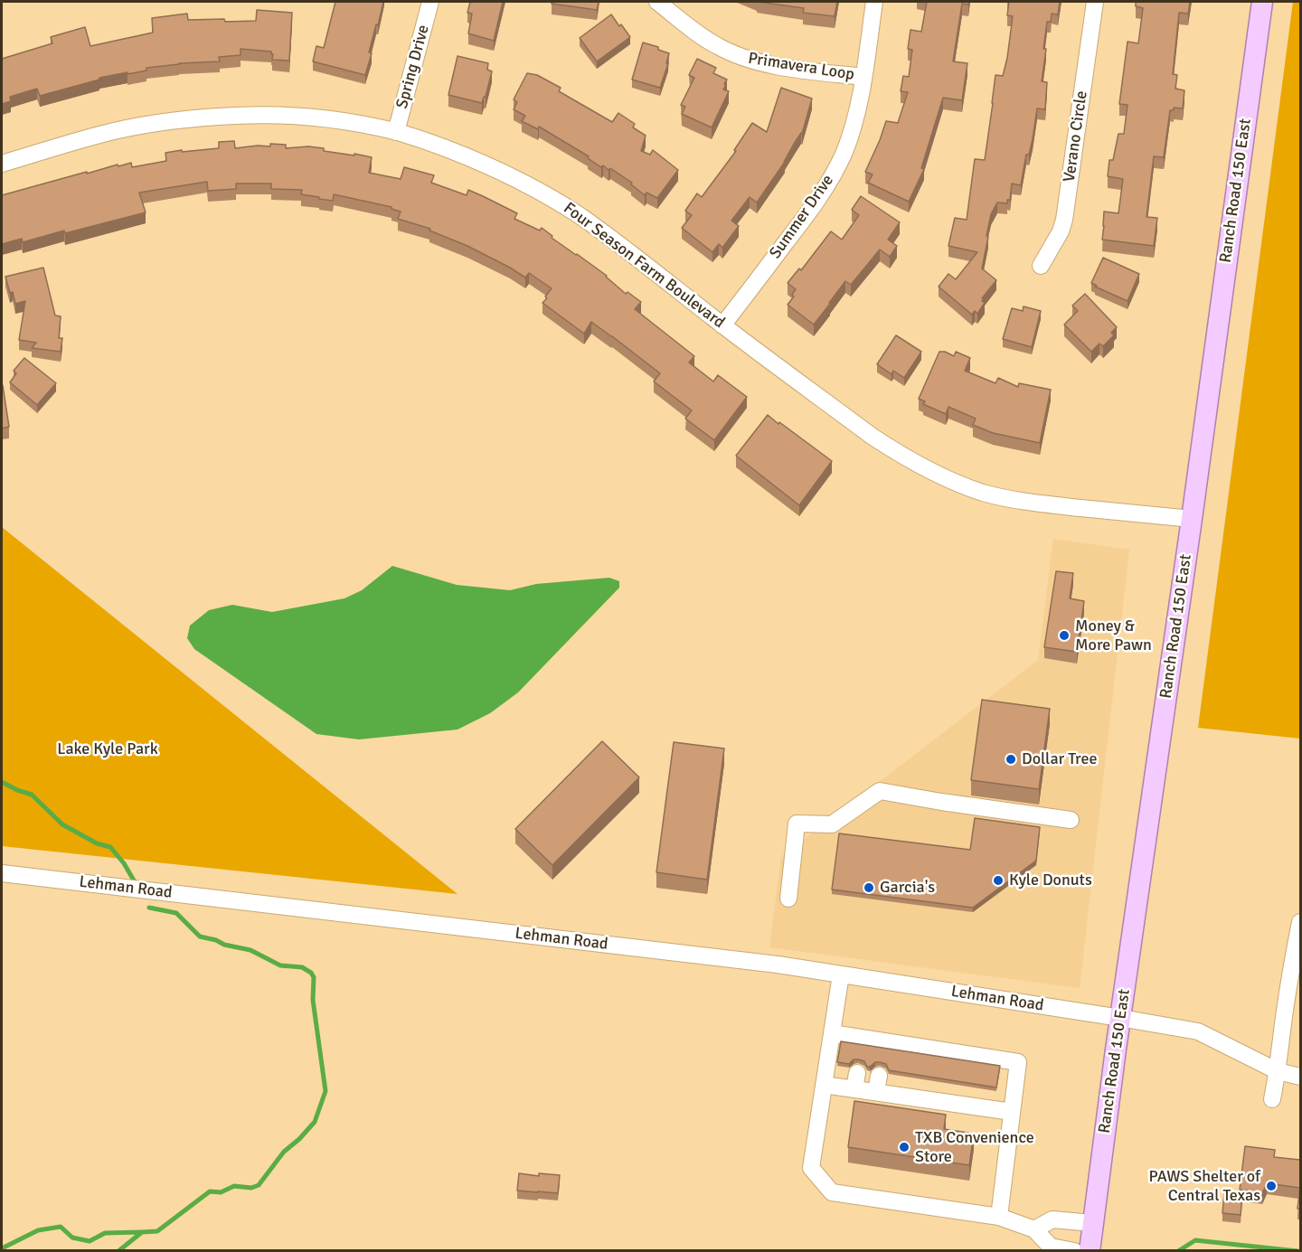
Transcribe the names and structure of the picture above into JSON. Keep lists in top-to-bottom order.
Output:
{
  "streets": {
    "main road": ["Ranch Road 150 East"],
    "street": [
      "Spring Drive",
      "Primavera Loop",
      "Verano Circle",
      "Summer Drive",
      "Four Season Farm Boulevard",
      "Lehman Road"
    ]
  },
  "crossings": [
    ["Spring Drive", "Four Season Farm Boulevard"],
    ["Primavera Loop", "Summer Drive"],
    ["Ranch Road 150 East", "Four Season Farm Boulevard"],
    ["Ranch Road 150 East", "Lehman Road"],
    ["Summer Drive", "Four Season Farm Boulevard"]
  ],
  "parks": ["Lake Kyle Park"],
  "places": [
    "Money & More Pawn",
    "Dollar Tree",
    "Kyle Donuts",
    "Garcia's",
    "TXB Convenience Store",
    "PAWS Shelter of Central Texas"
  ]
}
